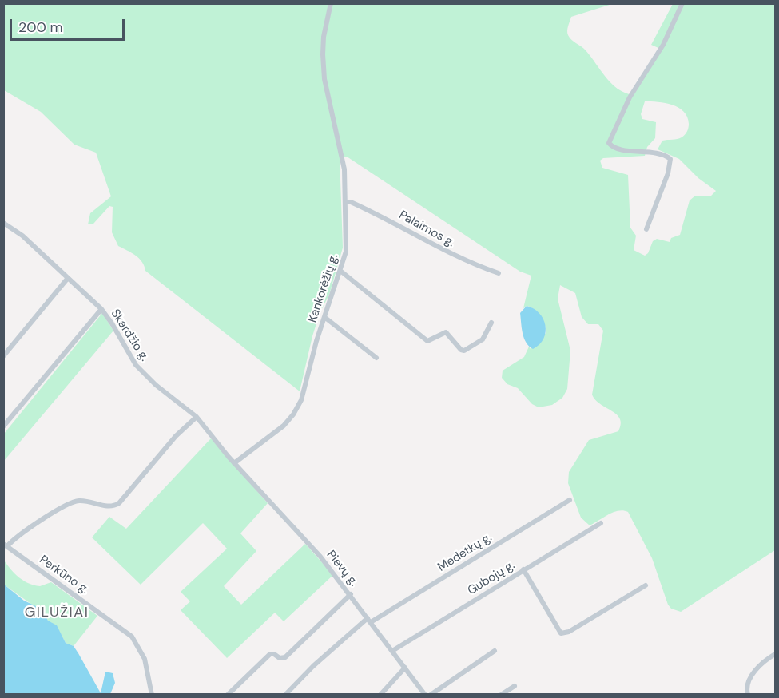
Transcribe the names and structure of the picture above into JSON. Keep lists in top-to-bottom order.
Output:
{
  "streets": {
    "street": [
      "Palaimos g.",
      "Kankorėžių g.",
      "Skardžio g.",
      "Medetkų g.",
      "Pievų g.",
      "Perkūno g.",
      "Gubojų g."
    ]
  },
  "crossings": [
    ["Palaimos g.", "Kankorėžių g."],
    ["Kankorėžių g.", "Skardžio g."],
    ["Kankorėžių g.", "Pievų g."],
    ["Skardžio g.", "Pievų g."],
    ["Medetkų g.", "Pievų g."],
    ["Pievų g.", "Gubojų g."]
  ],
  "districts": ["GILUŽIAI"],
  "scale_bar": "200 m"
}
